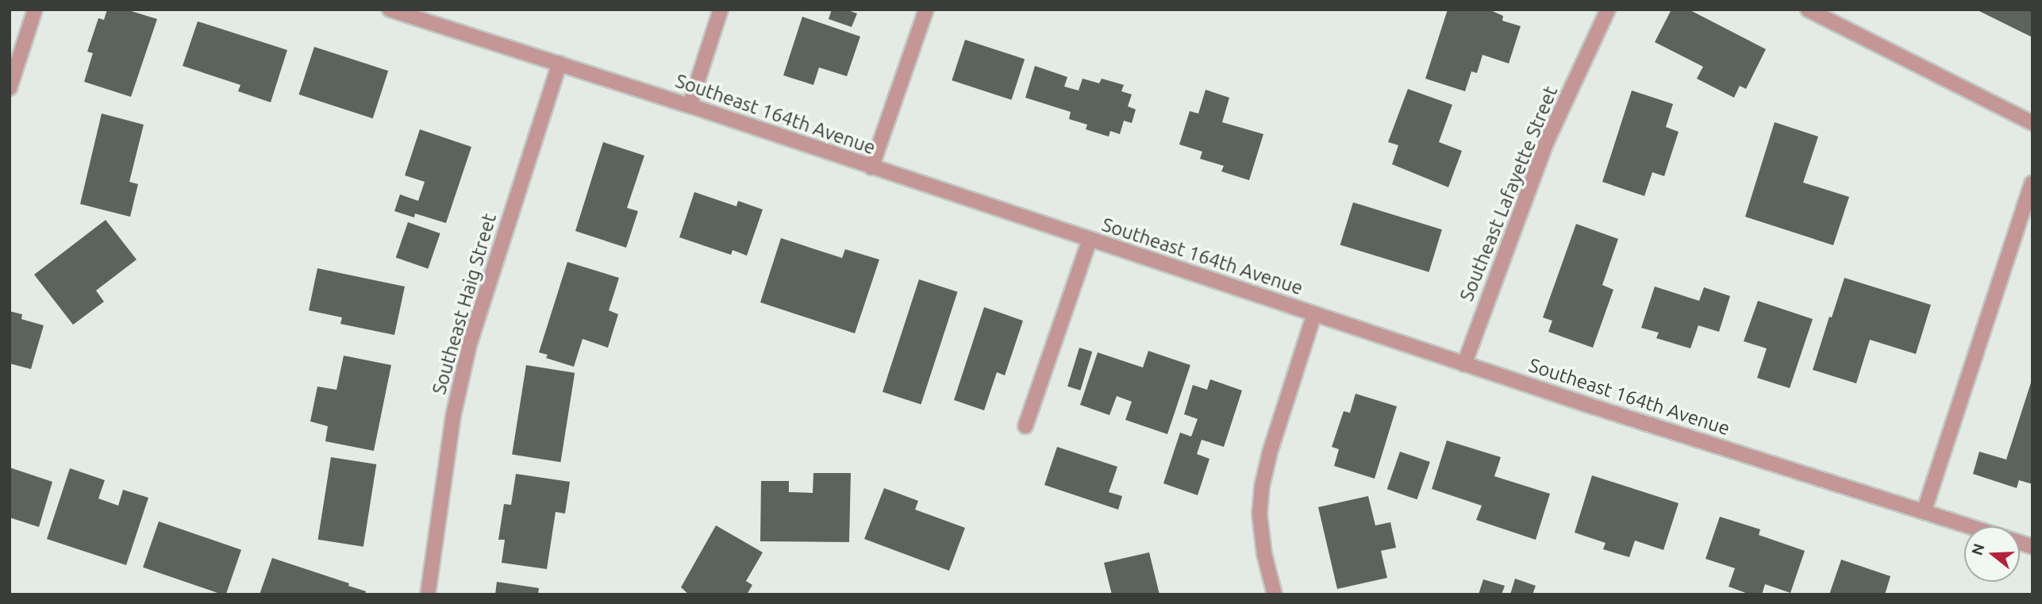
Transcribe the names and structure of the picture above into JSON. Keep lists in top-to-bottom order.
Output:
{
  "streets": {
    "street": ["Southeast 164th Avenue", "Southeast Lafayette Street", "Southeast Haig Street"]
  },
  "crossings": [
    ["Southeast 164th Avenue", "Southeast Lafayette Street"],
    ["Southeast 164th Avenue", "Southeast Haig Street"]
  ],
  "north": "left"
}
